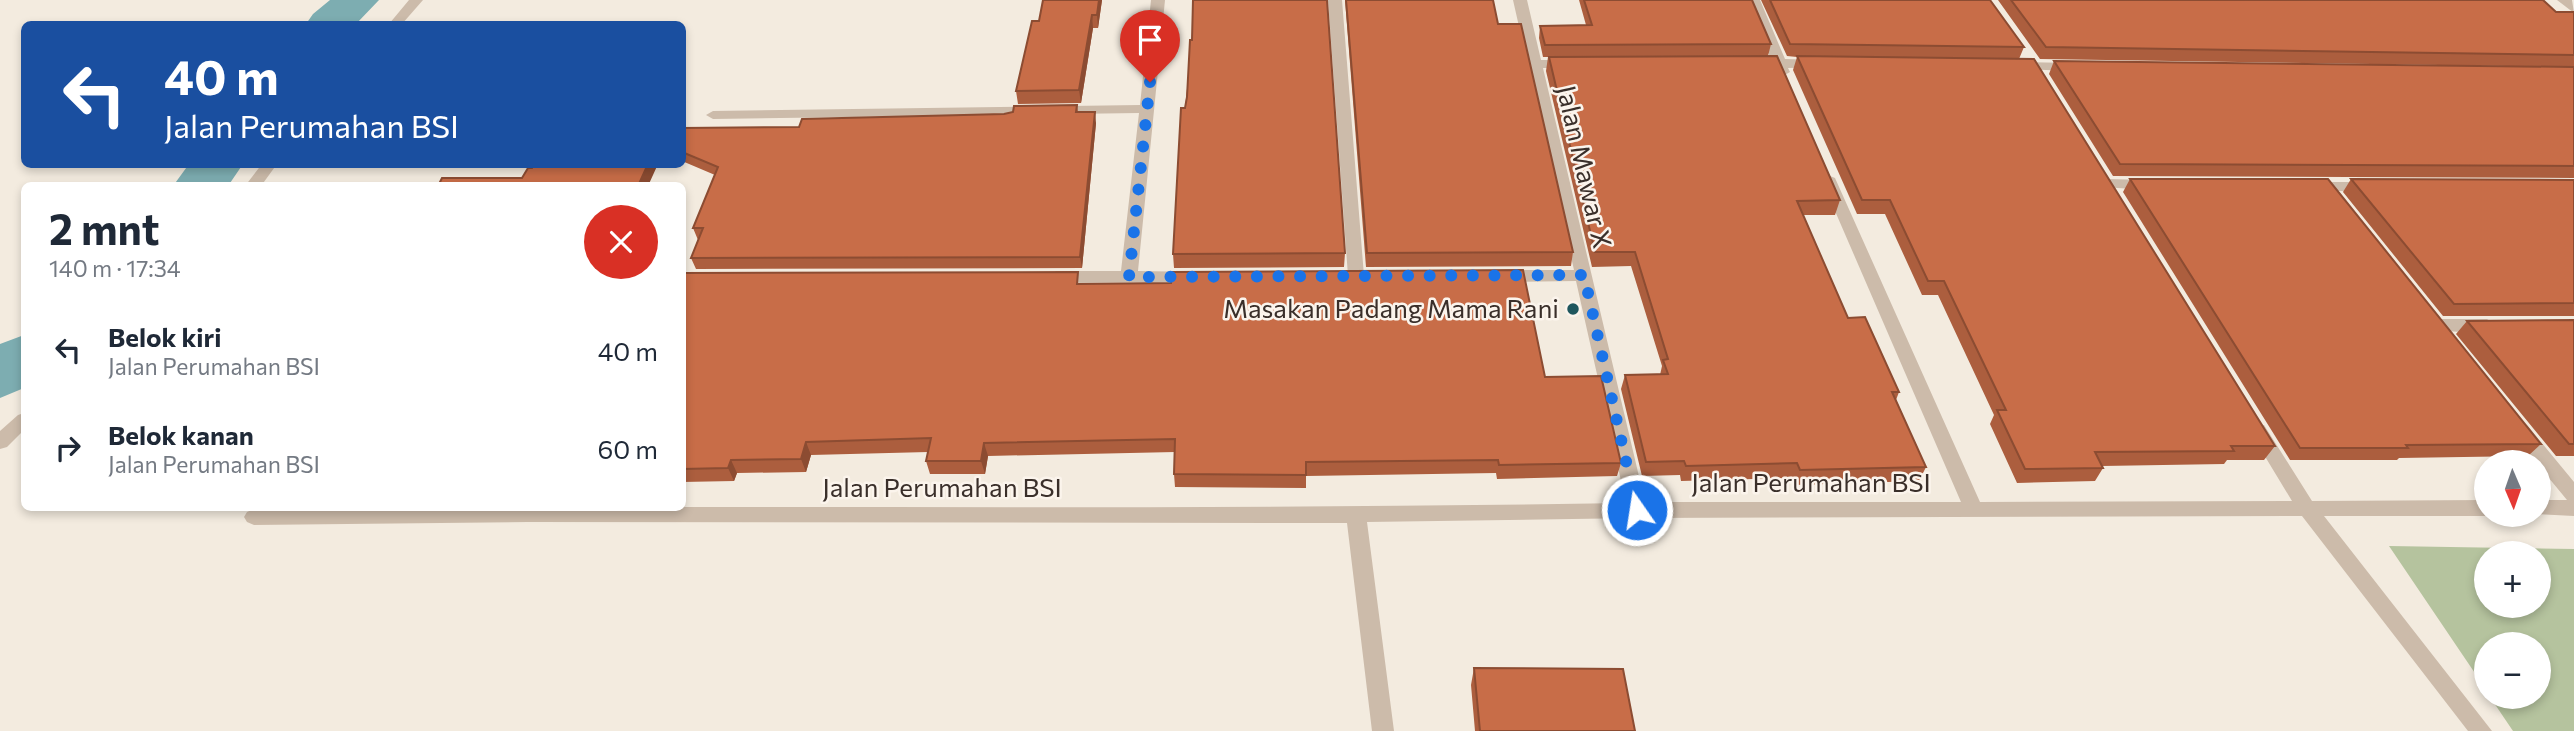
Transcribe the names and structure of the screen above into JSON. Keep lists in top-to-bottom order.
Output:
{
  "streets": {
    "street": ["Jalan Mawar X", "Jalan Perumahan BSI"]
  },
  "crossings": [
    ["Jalan Mawar X", "Jalan Perumahan BSI"]
  ],
  "places": ["Masakan Padang Mama Rani"],
  "north": "bottom",
  "page": {
    "turn": ["40 m", "Jalan Perumahan BSI"],
    "heading": ["2 mnt", "140 m · 17:34"],
    "list": [
      {
        "name": "Belok kiri",
        "note": "Jalan Perumahan BSI",
        "value": "40 m"
      },
      {
        "name": "Belok kanan",
        "note": "Jalan Perumahan BSI",
        "value": "60 m"
      }
    ],
    "map_buttons": ["+", "−"]
  }
}
